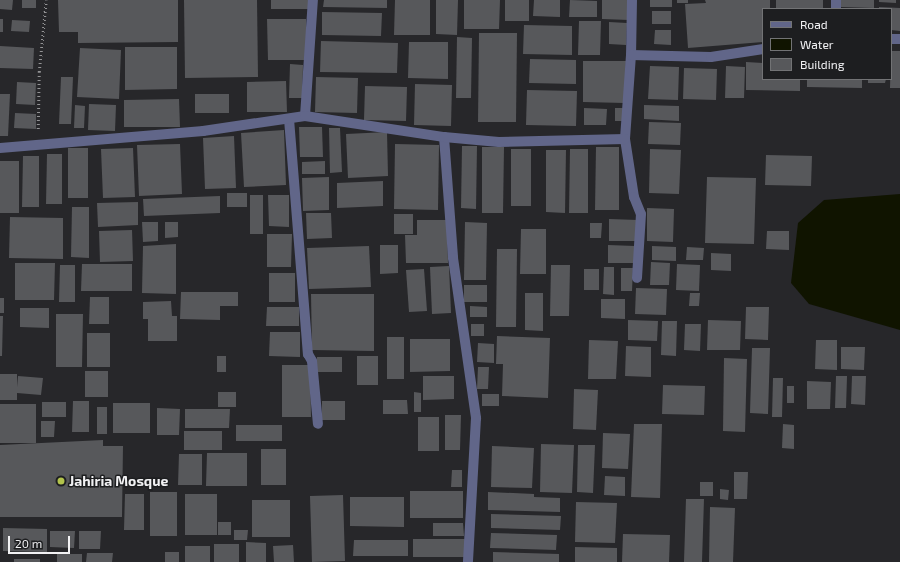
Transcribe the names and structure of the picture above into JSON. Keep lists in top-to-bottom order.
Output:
{
  "places": ["Jahiria Mosque"],
  "legend": ["Road", "Water", "Building"],
  "scale_bar": "20 m"
}
